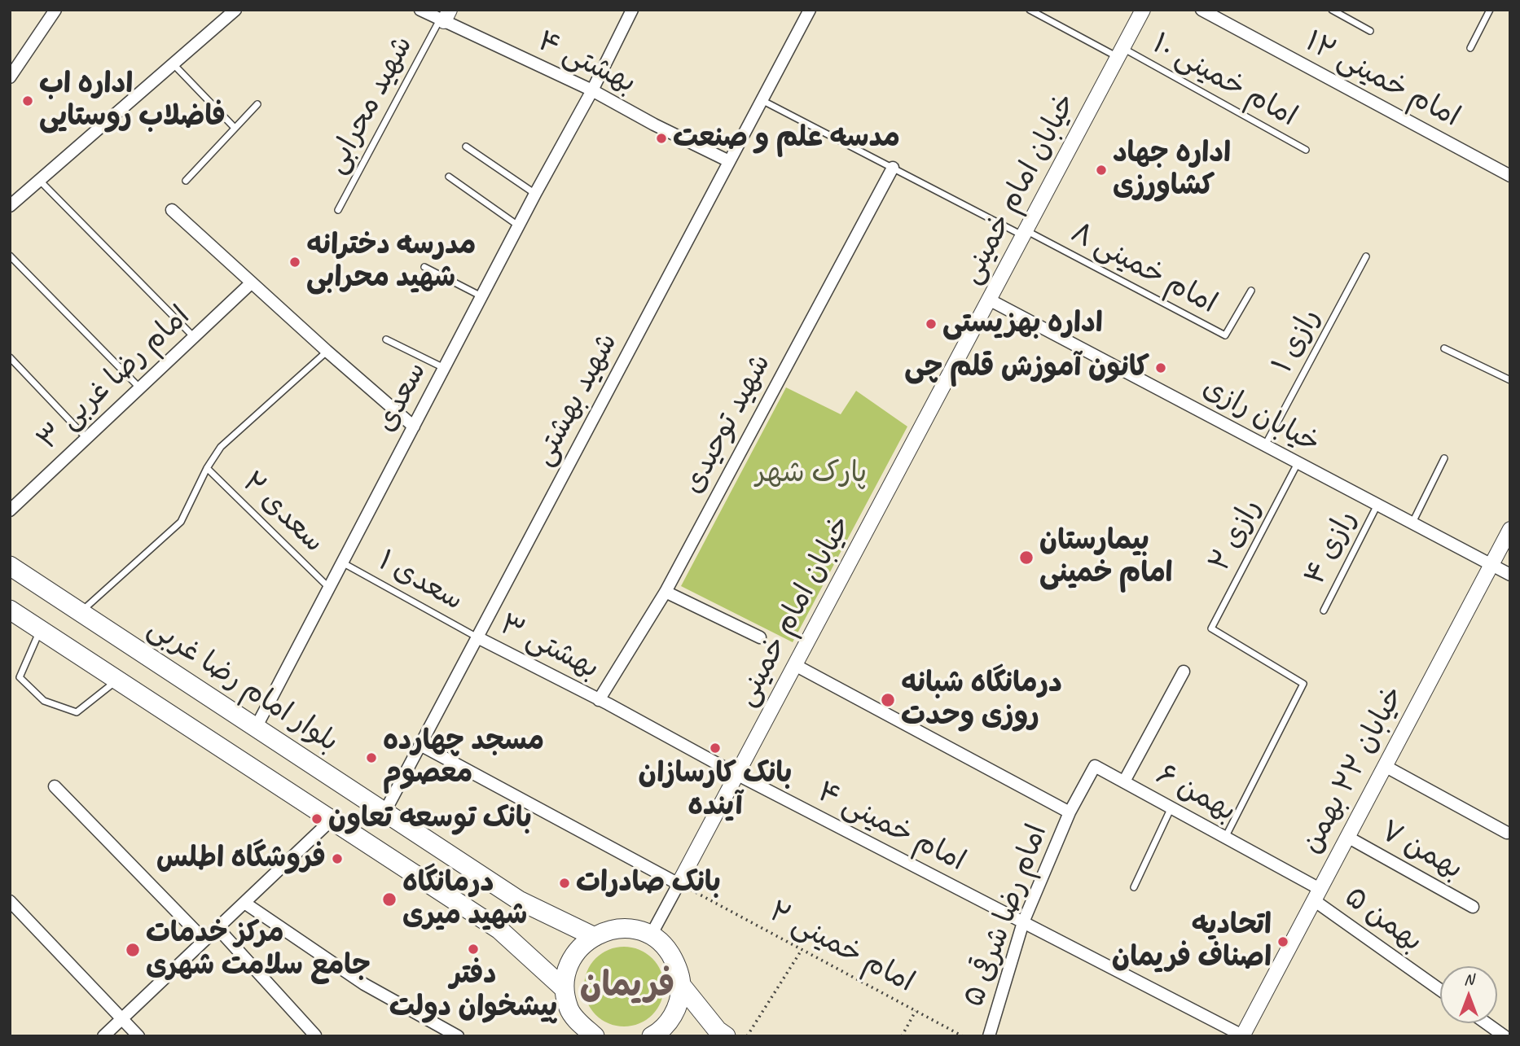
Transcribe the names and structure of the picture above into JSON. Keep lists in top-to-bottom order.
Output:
{
  "streets": {
    "main road": ["بلوار امام رضا غربی"],
    "street": [
      "بهشتی ۴",
      "امام خمینی ۱۲",
      "خیابان امام خمینی",
      "امام رضا غربی ۳",
      "سعدی",
      "شهید بهشتی",
      "خیابان رازی",
      "شهید توحیدی",
      "بهشتی ۳",
      "خیابان ۲۲ بهمن",
      "بهمن ۶",
      "امام خمینی ۴",
      "بهمن ۷",
      "امام رضا شرقی ۵",
      "بهمن ۵"
    ],
    "lane": [
      "امام خمینی ۱۰",
      "شهید محرابی",
      "امام خمینی ۸",
      "رازی ۱",
      "سعدی ۲",
      "رازی ۲",
      "رازی ۴",
      "سعدی ۱"
    ],
    "path": ["امام خمینی ۲"]
  },
  "crossings": [
    ["بهشتی ۴", "شهید محرابی"],
    ["بهشتی ۴", "سعدی"],
    ["بهشتی ۴", "شهید بهشتی"],
    ["امام خمینی ۱۰", "خیابان امام خمینی"],
    ["خیابان امام خمینی", "امام خمینی ۸"],
    ["خیابان امام خمینی", "خیابان رازی"],
    ["خیابان امام خمینی", "بهشتی ۳"],
    ["خیابان امام خمینی", "امام خمینی ۴"],
    ["رازی ۱", "خیابان رازی"],
    ["سعدی", "سعدی ۲"],
    ["سعدی", "سعدی ۱"],
    ["سعدی", "بلوار امام رضا غربی"],
    ["شهید بهشتی", "سعدی ۱"],
    ["شهید بهشتی", "بهشتی ۳"],
    ["شهید بهشتی", "بلوار امام رضا غربی"],
    ["خیابان رازی", "رازی ۲"],
    ["خیابان رازی", "رازی ۴"],
    ["خیابان رازی", "خیابان ۲۲ بهمن"],
    ["شهید توحیدی", "بهشتی ۳"],
    ["رازی ۲", "بهمن ۶"],
    ["سعدی ۱", "بهشتی ۳"],
    ["بهشتی ۳", "امام خمینی ۴"],
    ["خیابان ۲۲ بهمن", "بهمن ۶"],
    ["خیابان ۲۲ بهمن", "امام خمینی ۴"],
    ["خیابان ۲۲ بهمن", "بهمن ۷"],
    ["خیابان ۲۲ بهمن", "بهمن ۵"],
    ["بهمن ۶", "امام رضا شرقی ۵"],
    ["بهمن ۶", "بهمن ۵"],
    ["امام خمینی ۴", "امام رضا شرقی ۵"]
  ],
  "districts": ["فریمان"],
  "parks": ["پارک شهر"],
  "places": [
    "اداره اب فاضلاب روستایی",
    "مدسه علم و صنعت",
    "اداره جهاد کشاورزی",
    "مدرسه دخترانه شهید محرابی",
    "اداره بهزیستی",
    "کانون آموزش قلم چی",
    "بیمارستان امام خمینی",
    "درمانگاه شبانه روزی وحدت",
    "بانک کارسازان آینده",
    "مسجد چهارده معصوم",
    "بانک توسعه تعاون",
    "فروشگاه اطلس",
    "بانک صادرات",
    "درمانگاه شهید میری",
    "اتحادیه اصناف فریمان",
    "دفتر پیشخوان دولت",
    "مرکز خدمات جامع سلامت شهری"
  ],
  "north": "top"
}
